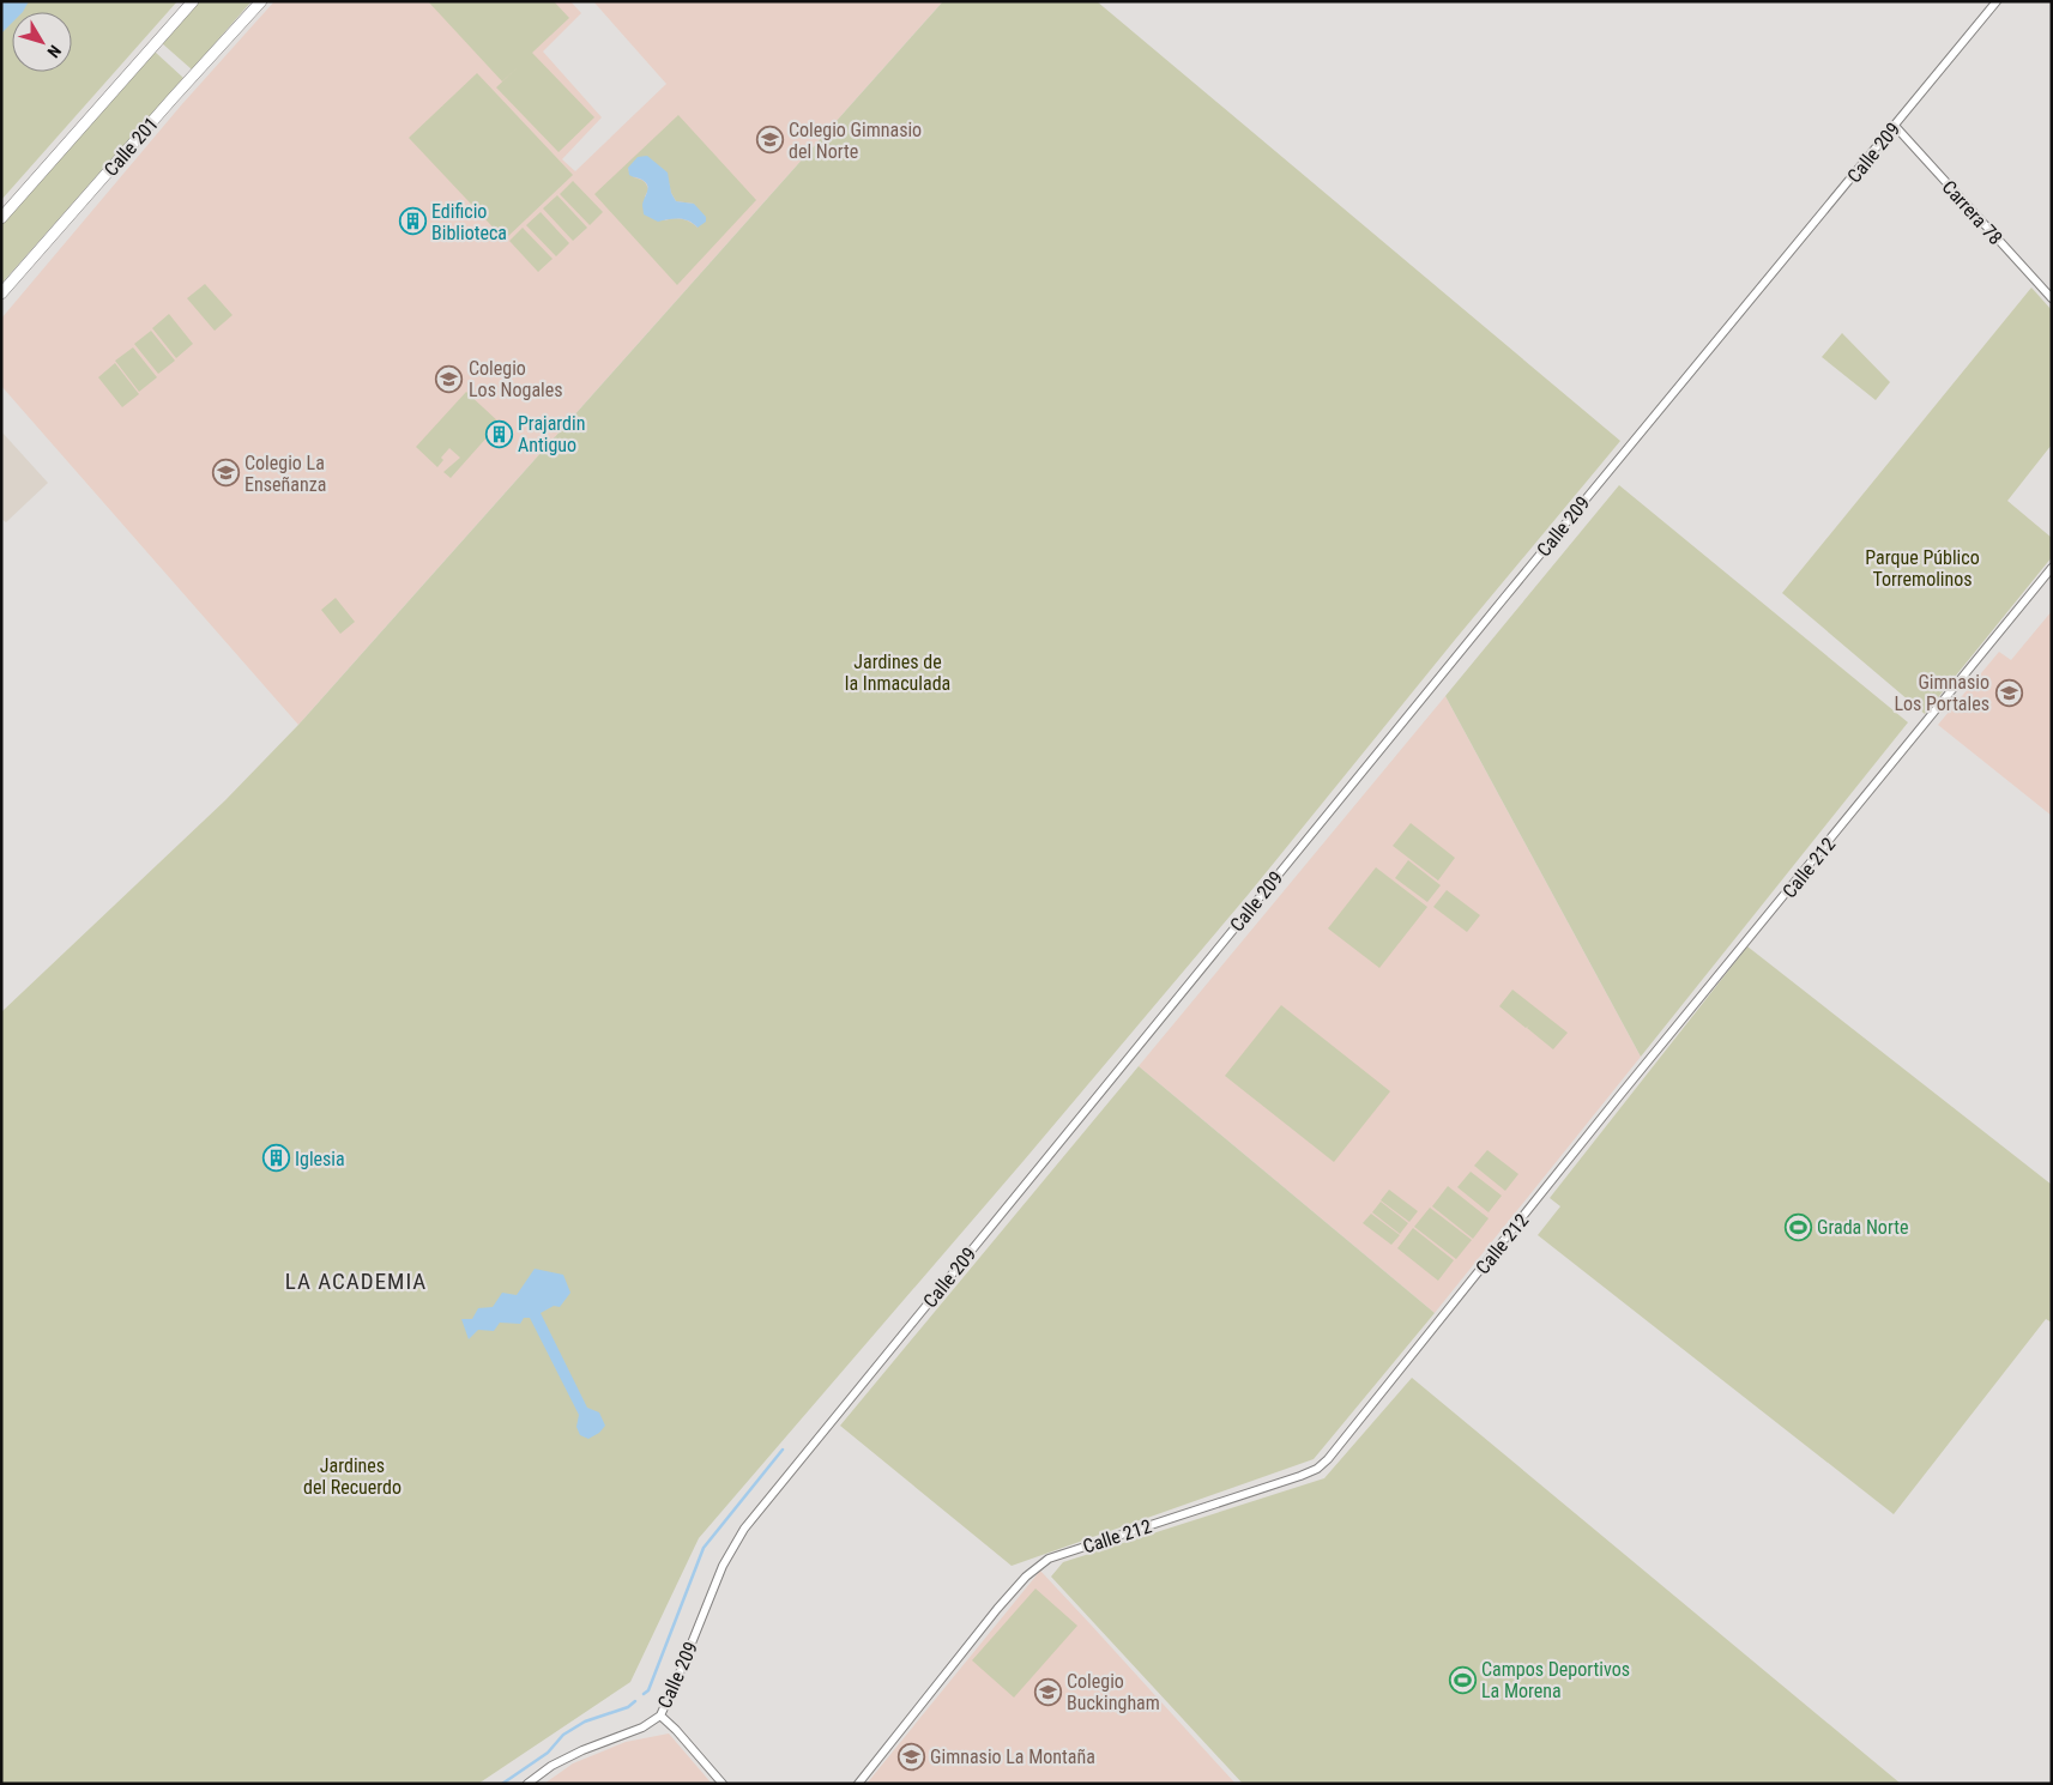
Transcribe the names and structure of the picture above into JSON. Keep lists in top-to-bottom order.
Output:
{
  "streets": {
    "main road": ["Calle 201"],
    "street": ["Calle 209", "Carrera 78", "Calle 212"]
  },
  "crossings": [
    ["Calle 209", "Carrera 78"]
  ],
  "districts": ["LA ACADEMIA"],
  "parks": ["Parque Público Torremolinos", "Jardines de la Inmaculada", "Jardines del Recuerdo"],
  "places": {
    "school or university": [
      "Colegio Gimnasio del Norte",
      "Colegio Los Nogales",
      "Colegio La Enseñanza",
      "Gimnasio Los Portales",
      "Colegio Buckingham",
      "Gimnasio La Montaña"
    ],
    "building": ["Edificio Biblioteca", "Prajardin Antiguo", "Iglesia"],
    "sports": ["Grada Norte", "Campos Deportivos La Morena"]
  },
  "north": "bottom right"
}
